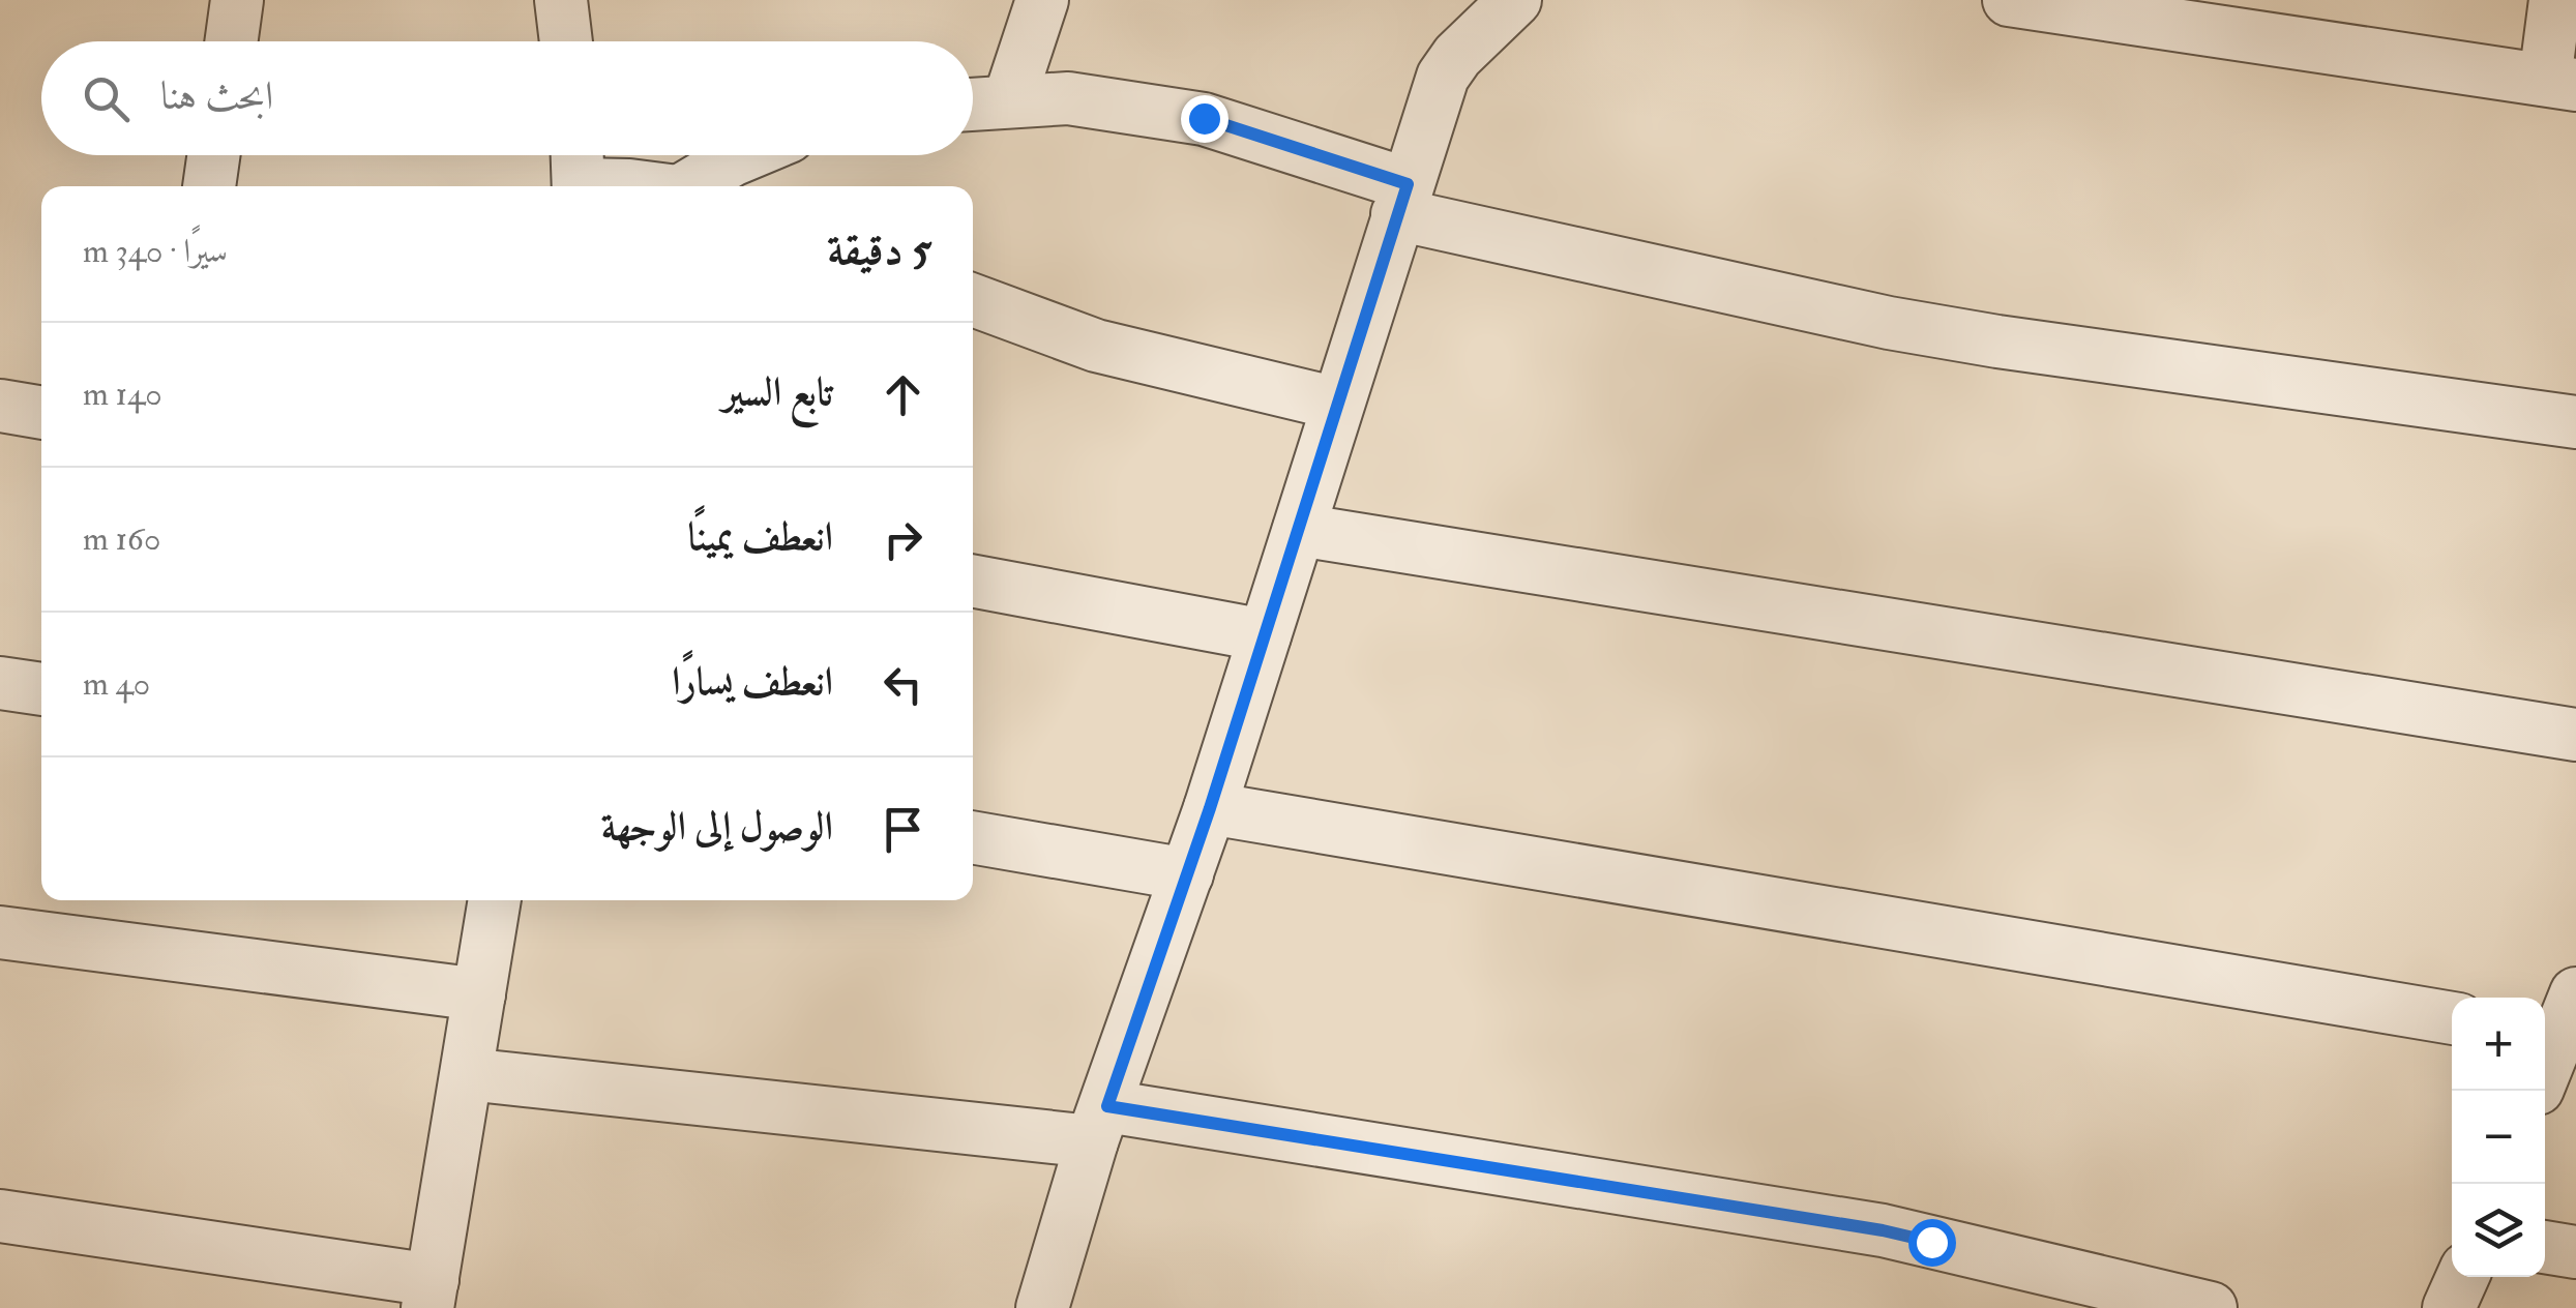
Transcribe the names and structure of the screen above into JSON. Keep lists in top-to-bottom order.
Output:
{
  "page": {
    "search": "ابحث هنا",
    "heading": ["5 دقيقة", "سيرًا · 340 m"],
    "list": [
      ["تابع السير", "140 m"],
      ["انعطف يمينًا", "160 m"],
      ["انعطف يسارًا", "40 m"],
      "الوصول إلى الوجهة"
    ],
    "map_buttons": ["+", "−"]
  }
}
